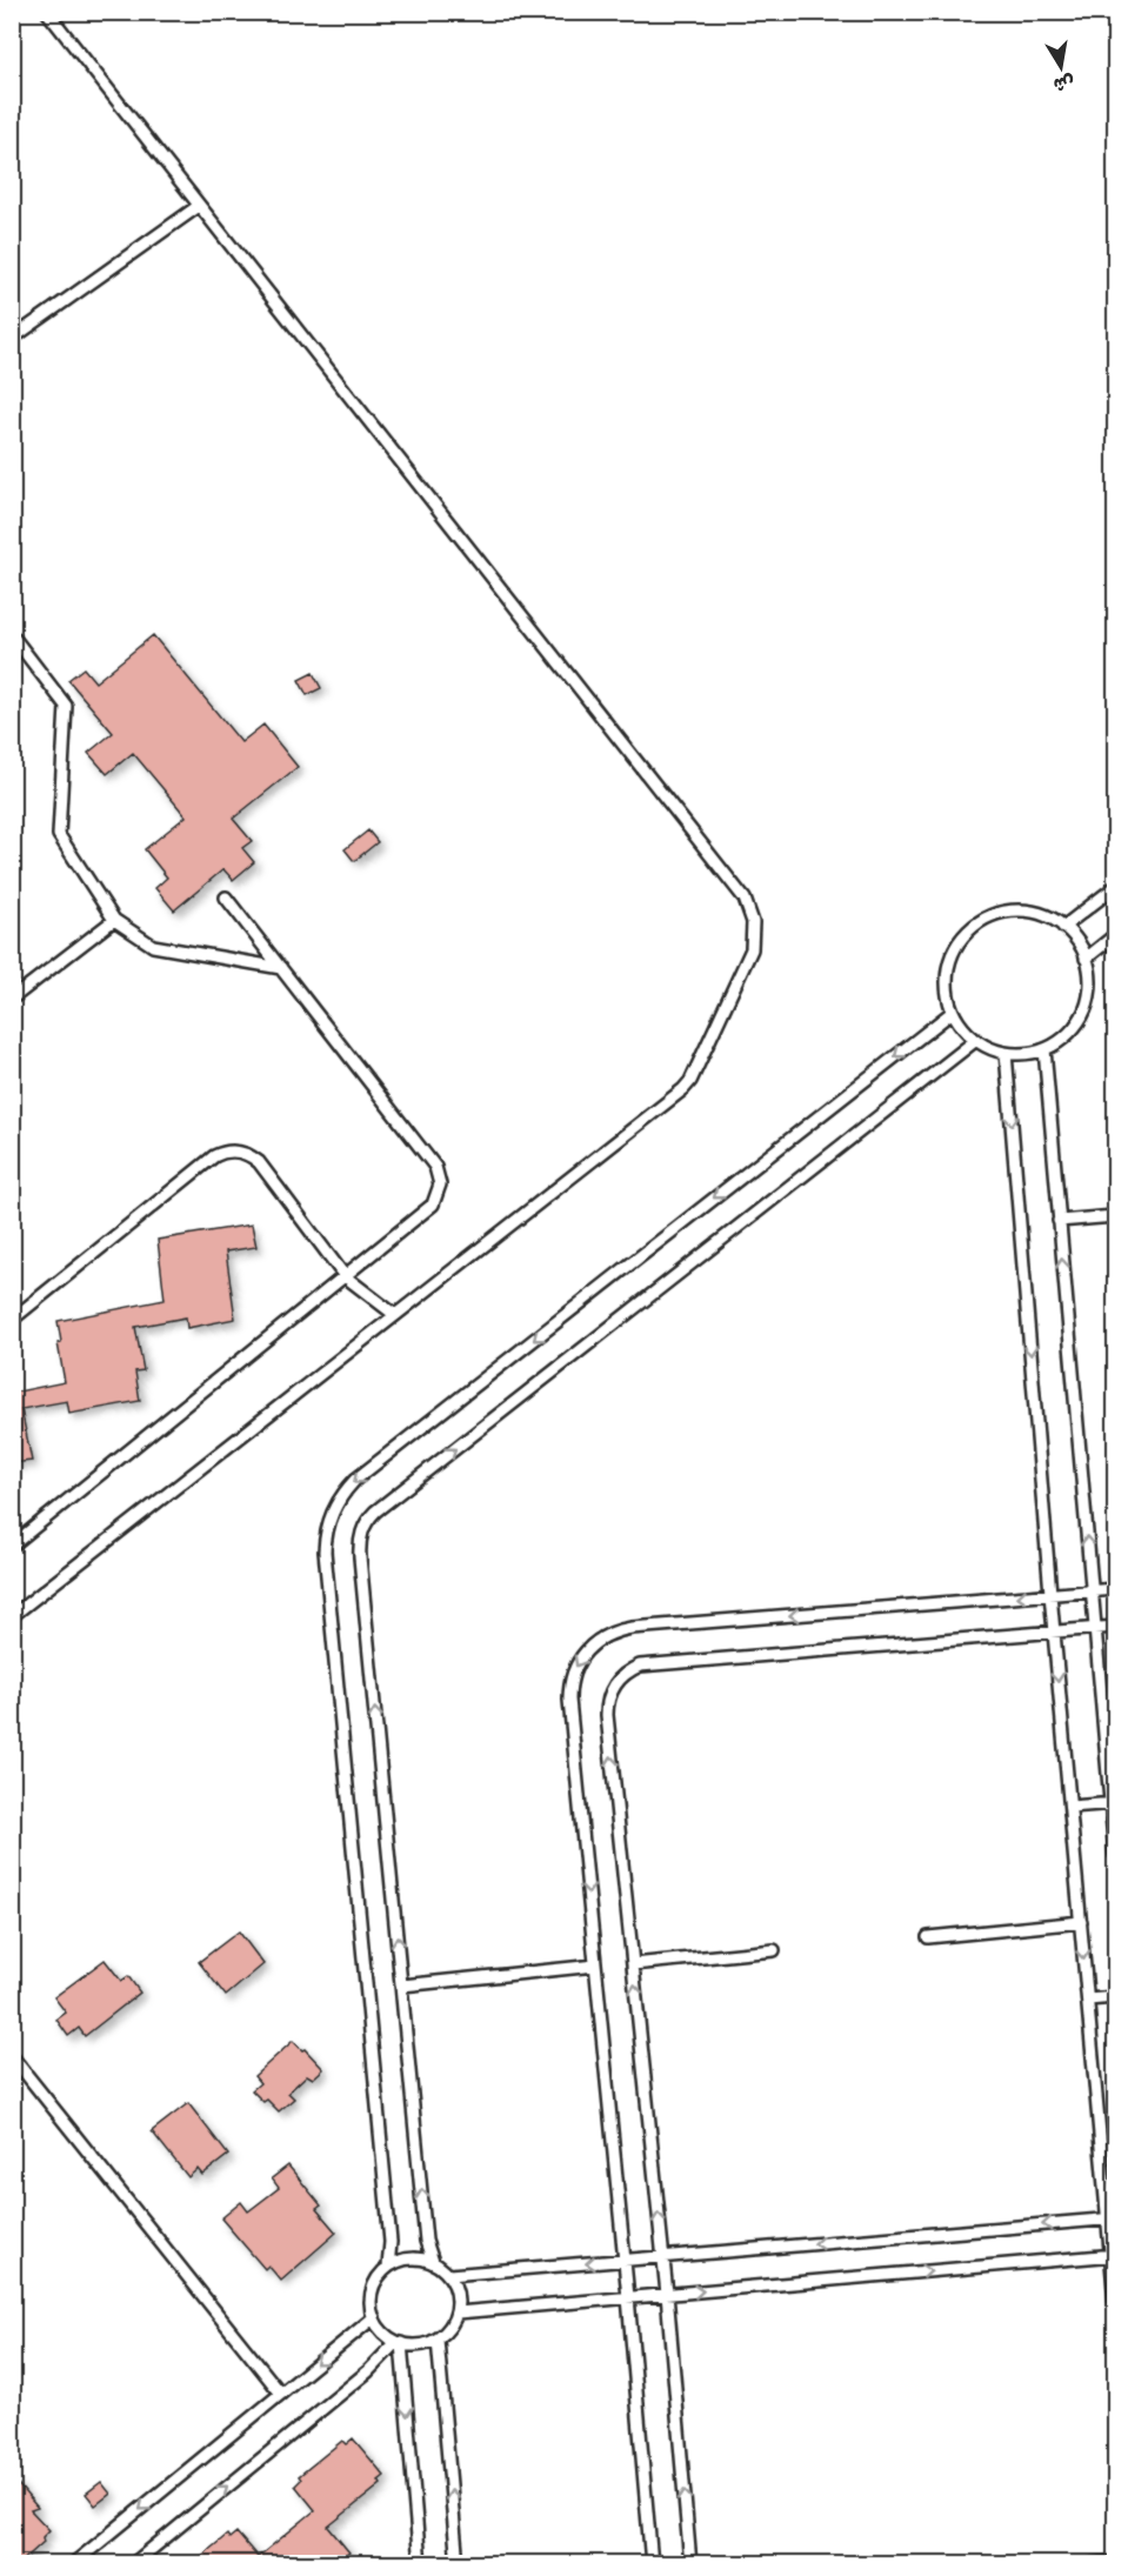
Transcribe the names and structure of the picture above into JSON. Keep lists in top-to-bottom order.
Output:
{
  "north": "bottom"
}
